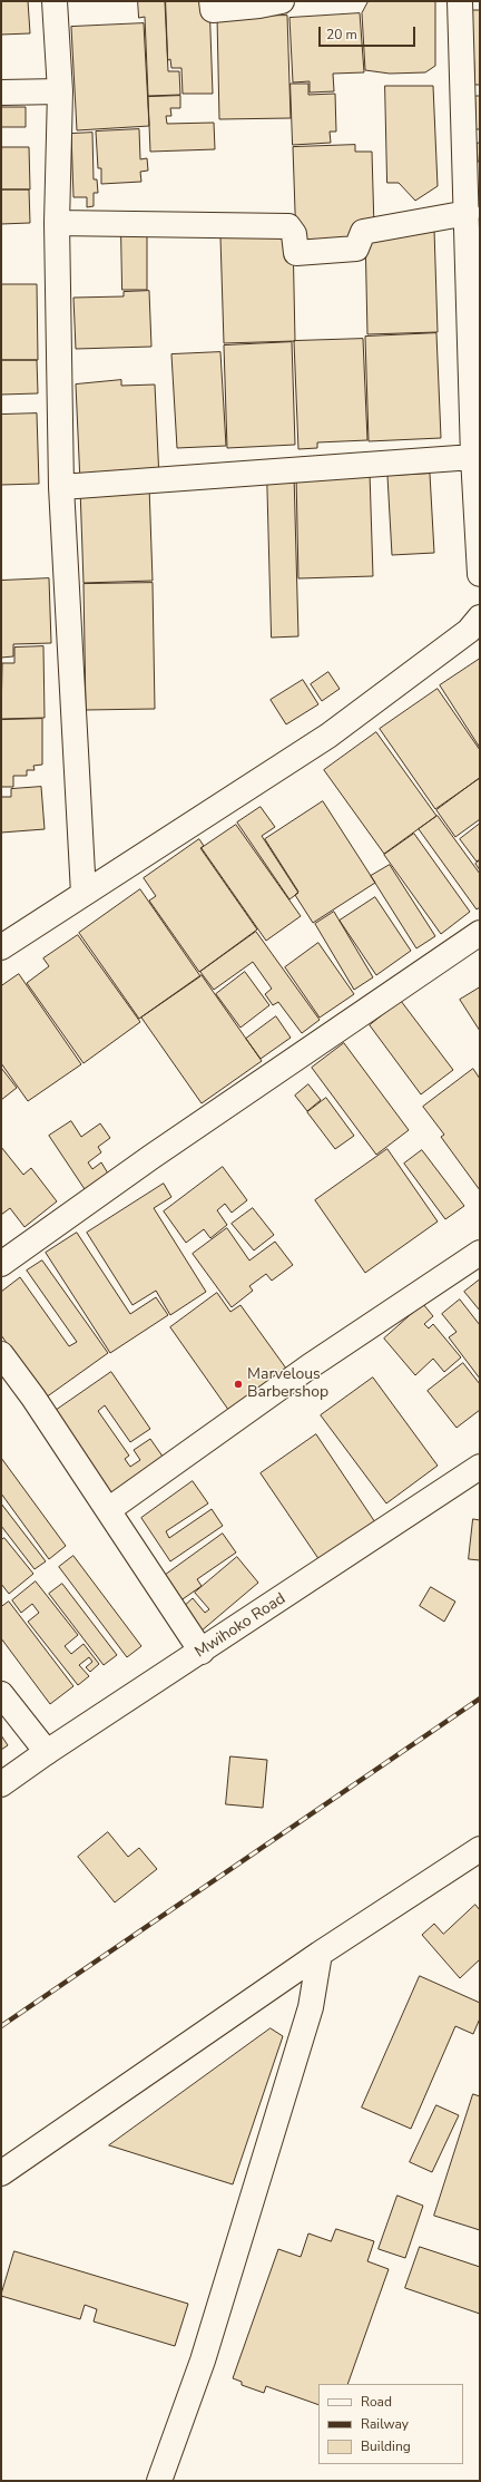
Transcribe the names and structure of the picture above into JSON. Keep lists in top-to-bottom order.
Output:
{
  "streets": {
    "street": ["Mwihoko Road"]
  },
  "places": ["Marvelous Barbershop"],
  "legend": ["Road", "Railway", "Building"],
  "scale_bar": "20 m"
}
